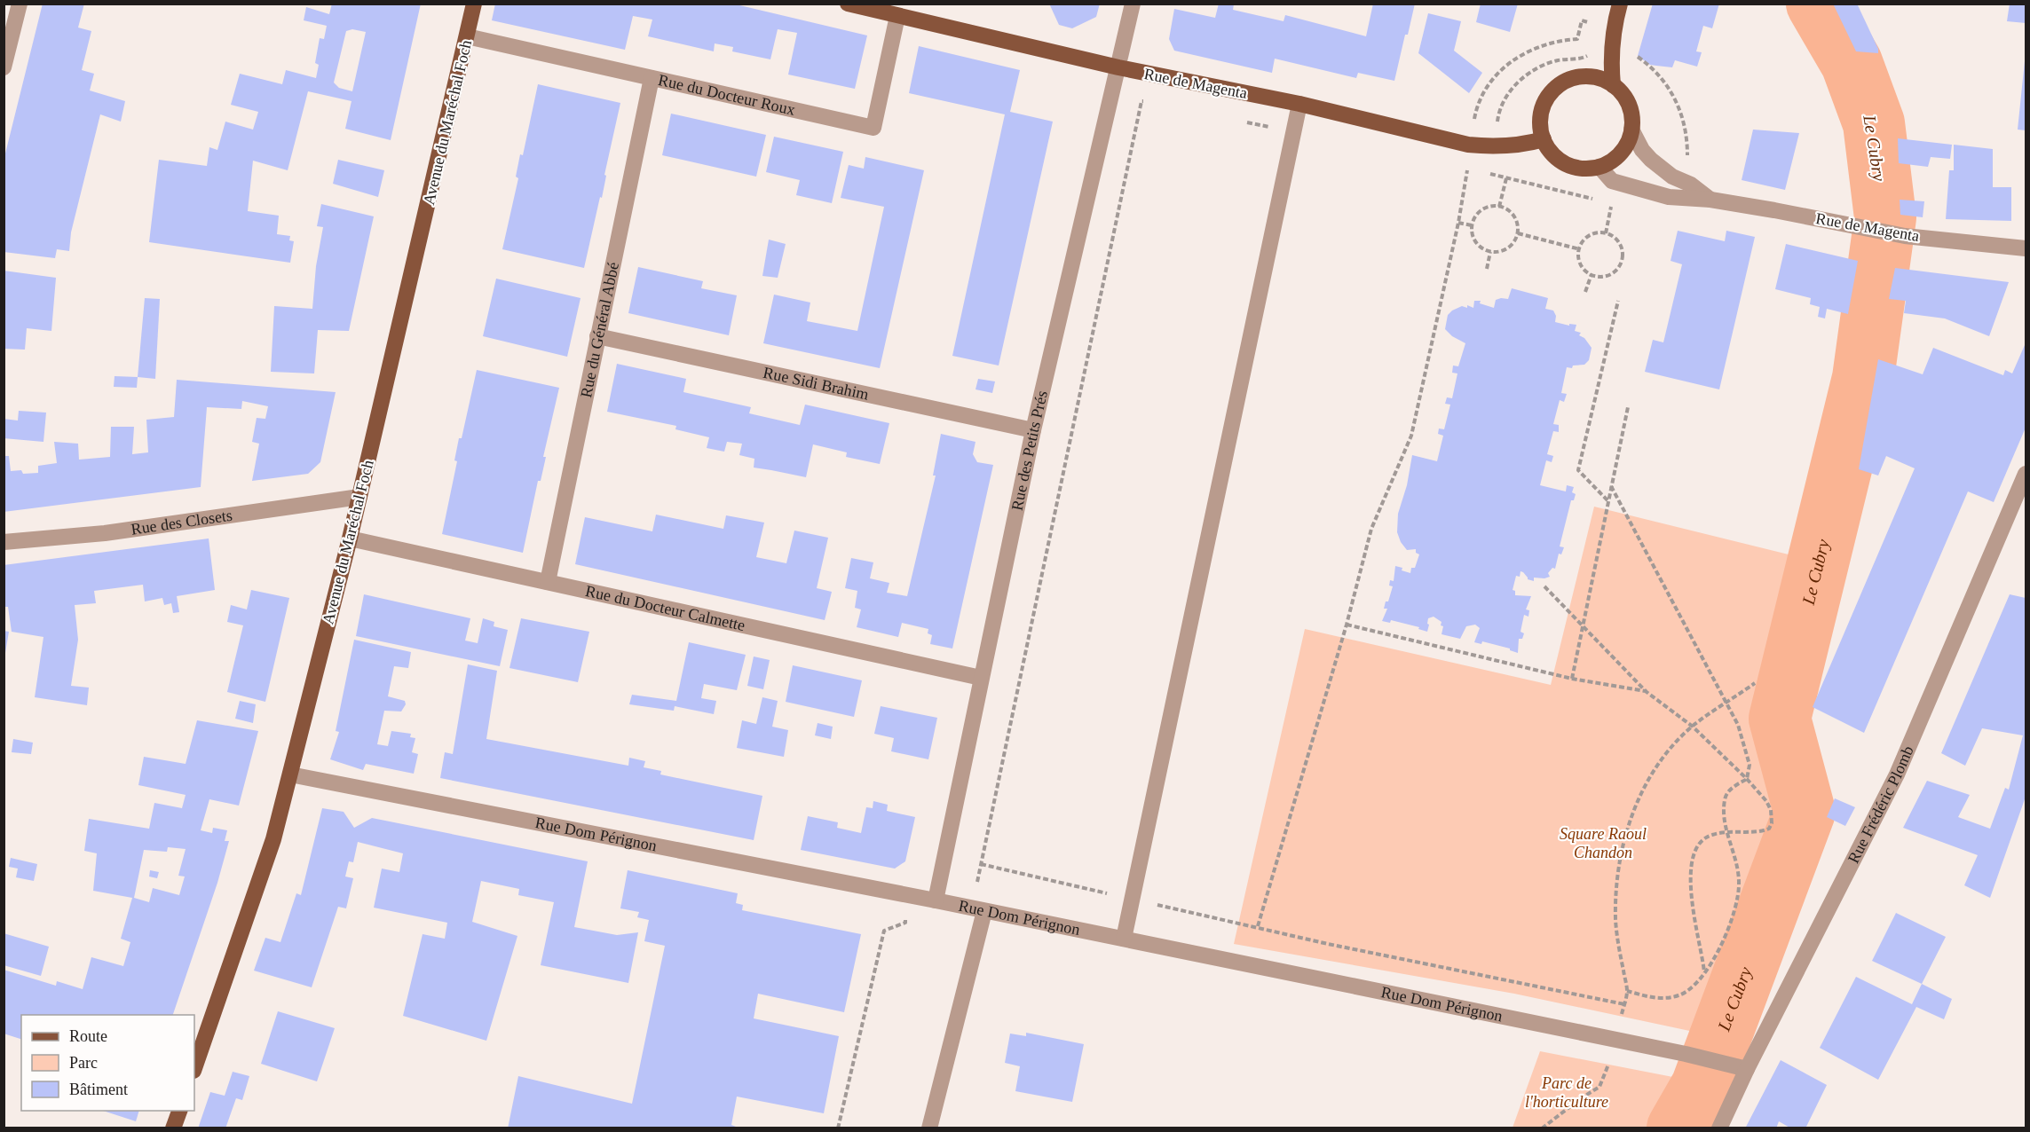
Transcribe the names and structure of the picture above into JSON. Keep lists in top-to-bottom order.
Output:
{
  "streets": {
    "main road": ["Rue de Magenta", "Avenue du Maréchal Foch"],
    "street": [
      "Rue du Docteur Roux",
      "Rue du Général Abbé",
      "Rue Sidi Brahim",
      "Rue des Petits Prés",
      "Rue des Closets",
      "Rue du Docteur Calmette",
      "Rue Frédéric Plomb",
      "Rue Dom Pérignon"
    ]
  },
  "crossings": [
    ["Rue de Magenta", "Rue du Docteur Roux"],
    ["Rue de Magenta", "Rue des Petits Prés"],
    ["Rue du Docteur Roux", "Avenue du Maréchal Foch"],
    ["Rue du Docteur Roux", "Rue du Général Abbé"],
    ["Avenue du Maréchal Foch", "Rue des Closets"],
    ["Avenue du Maréchal Foch", "Rue du Docteur Calmette"],
    ["Avenue du Maréchal Foch", "Rue Dom Pérignon"],
    ["Rue du Général Abbé", "Rue Sidi Brahim"],
    ["Rue du Général Abbé", "Rue du Docteur Calmette"],
    ["Rue Sidi Brahim", "Rue des Petits Prés"],
    ["Rue des Petits Prés", "Rue du Docteur Calmette"],
    ["Rue des Petits Prés", "Rue Dom Pérignon"],
    ["Rue Frédéric Plomb", "Rue Dom Pérignon"]
  ],
  "water": ["Le Cubry"],
  "parks": ["Square Raoul Chandon", "Parc de l'horticulture"],
  "legend": ["Route", "Parc", "Bâtiment"]
}
